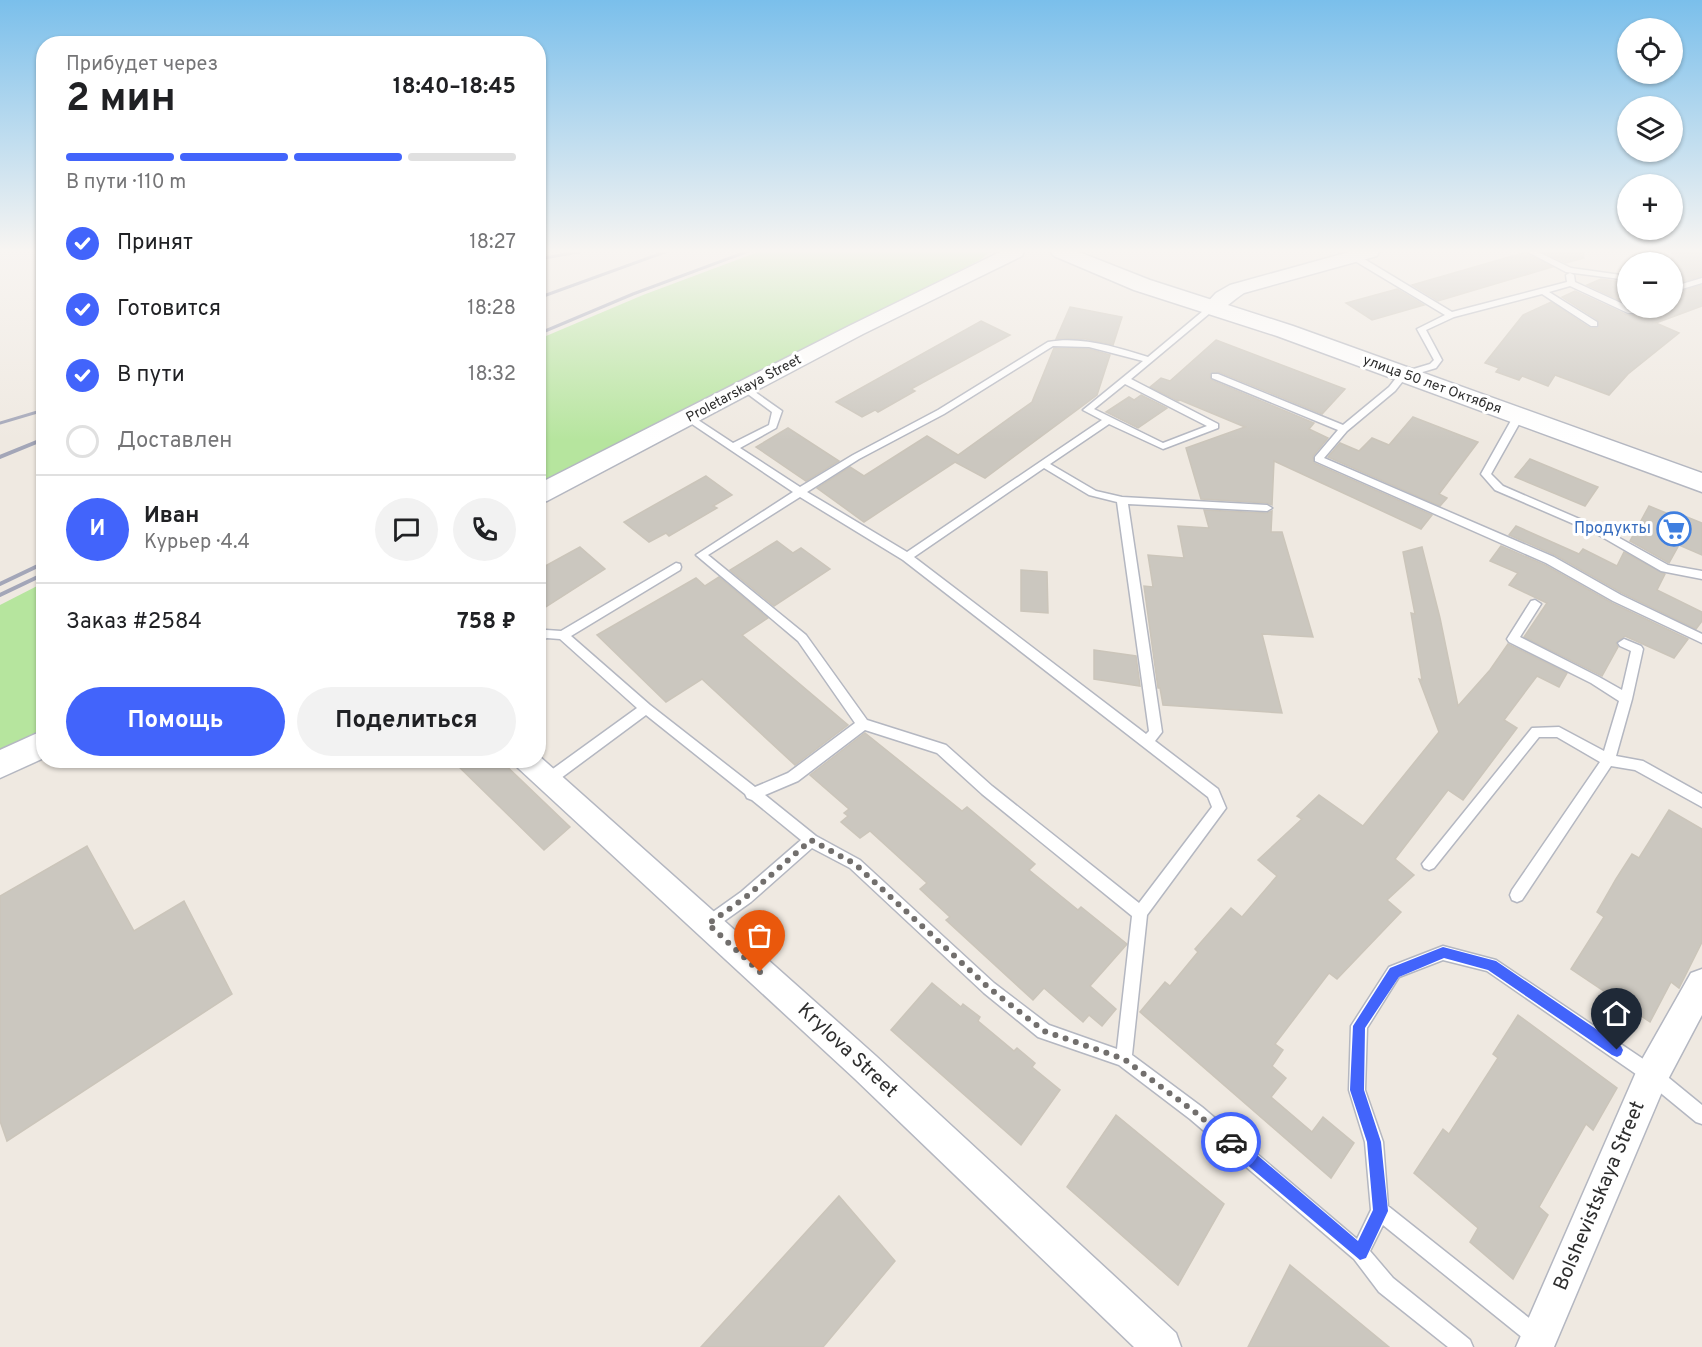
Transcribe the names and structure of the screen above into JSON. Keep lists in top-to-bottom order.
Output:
{
  "streets": {
    "main road": ["улица 50 лет Октября"],
    "street": ["Proletarskaya Street", "Krylova Street", "Bolshevistskaya Street"]
  },
  "places": {
    "supermarket": ["Продукты"]
  },
  "page": {
    "map_buttons": ["+", "−"],
    "heading": ["2 мин", "Прибудет через", "18:40–18:45"],
    "panel": [
      "Иван",
      "Курьер · 4.4",
      "Заказ #2584",
      "758 ₽"
    ],
    "bar": "В пути · 110 m",
    "list": [
      ["Принят", "18:27"],
      ["Готовится", "18:28"],
      ["В пути", "18:32"],
      "Доставлен"
    ],
    "round": "И",
    "buttons": ["Помощь", "Поделиться"]
  }
}
